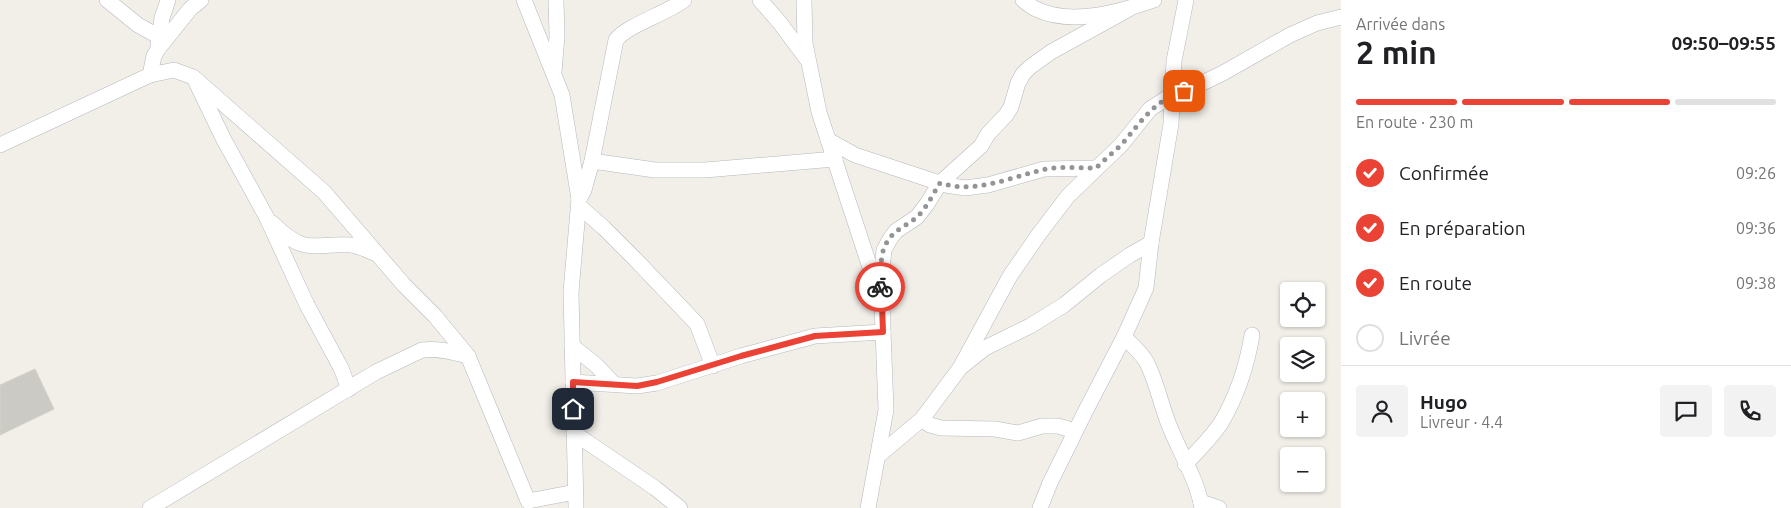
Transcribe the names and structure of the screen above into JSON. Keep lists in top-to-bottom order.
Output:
{
  "page": {
    "heading": ["2 min", "Arrivée dans", "09:50–09:55"],
    "panel": ["Hugo", "Livreur · 4.4"],
    "bar": "En route · 230 m",
    "list": [
      ["Confirmée", "09:26"],
      ["En préparation", "09:36"],
      ["En route", "09:38"],
      "Livrée"
    ],
    "map_buttons": ["+", "−"]
  }
}
